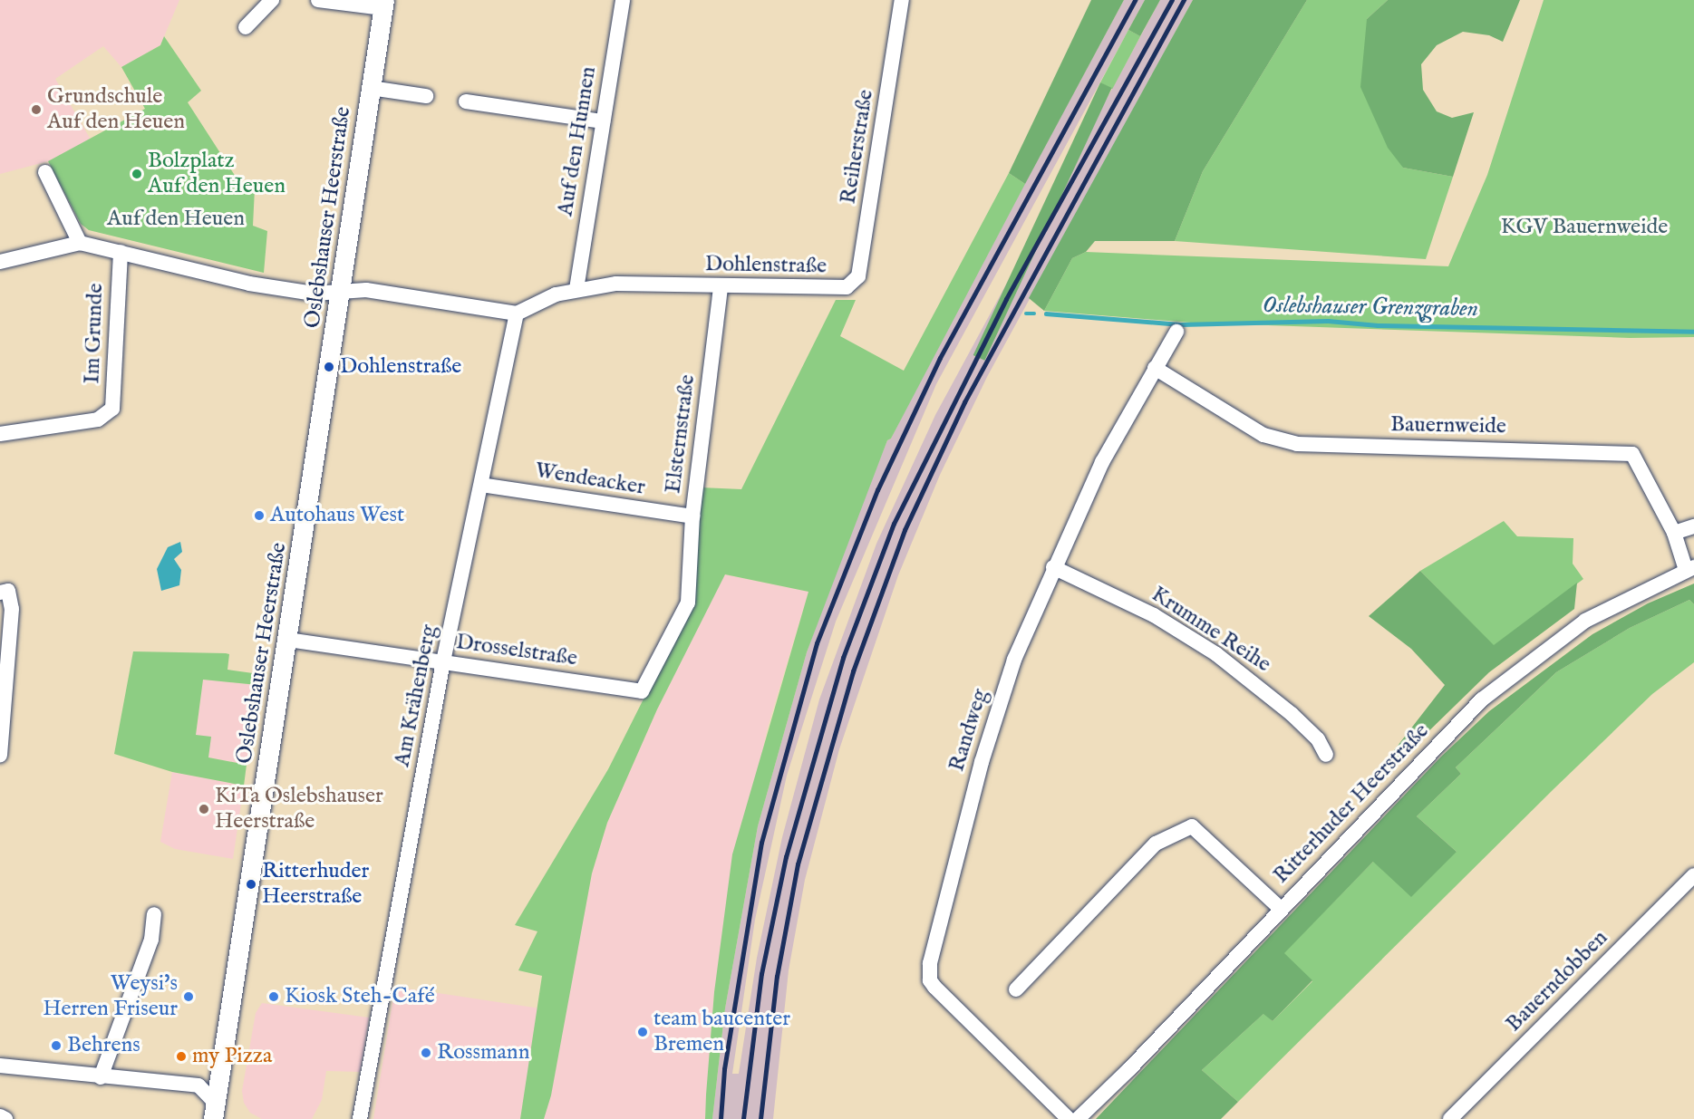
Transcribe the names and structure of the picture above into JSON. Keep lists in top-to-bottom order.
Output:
{
  "streets": {
    "main road": ["Oslebshauser Heerstraße"],
    "street": [
      "Auf den Hunnen",
      "Reiherstraße",
      "Dohlenstraße",
      "Im Grunde",
      "Bauernweide",
      "Elsternstraße",
      "Wendeacker",
      "Krumme Reihe",
      "Drosselstraße",
      "Am Krähenberg",
      "Randweg",
      "Ritterhuder Heerstraße",
      "Bauerndobben"
    ]
  },
  "crossings": [
    ["Auf den Hunnen", "Dohlenstraße"],
    ["Reiherstraße", "Dohlenstraße"],
    ["Oslebshauser Heerstraße", "Drosselstraße"],
    ["Dohlenstraße", "Elsternstraße"],
    ["Dohlenstraße", "Am Krähenberg"],
    ["Bauernweide", "Randweg"],
    ["Bauernweide", "Ritterhuder Heerstraße"],
    ["Elsternstraße", "Wendeacker"],
    ["Elsternstraße", "Drosselstraße"],
    ["Wendeacker", "Am Krähenberg"],
    ["Krumme Reihe", "Randweg"],
    ["Drosselstraße", "Am Krähenberg"]
  ],
  "water": ["Oslebshauser Grenzgraben"],
  "parks": ["Auf den Heuen", "KGV Bauernweide"],
  "places": [
    "Grundschule Auf den Heuen",
    "Bolzplatz Auf den Heuen",
    "Dohlenstraße",
    "Autohaus West",
    "KiTa Oslebshauser Heerstraße",
    "Ritterhuder Heerstraße",
    "Weysi's Herren Friseur",
    "Kiosk Steh-Café",
    "team baucenter Bremen",
    "Behrens",
    "Rossmann",
    "my Pizza"
  ]
}
